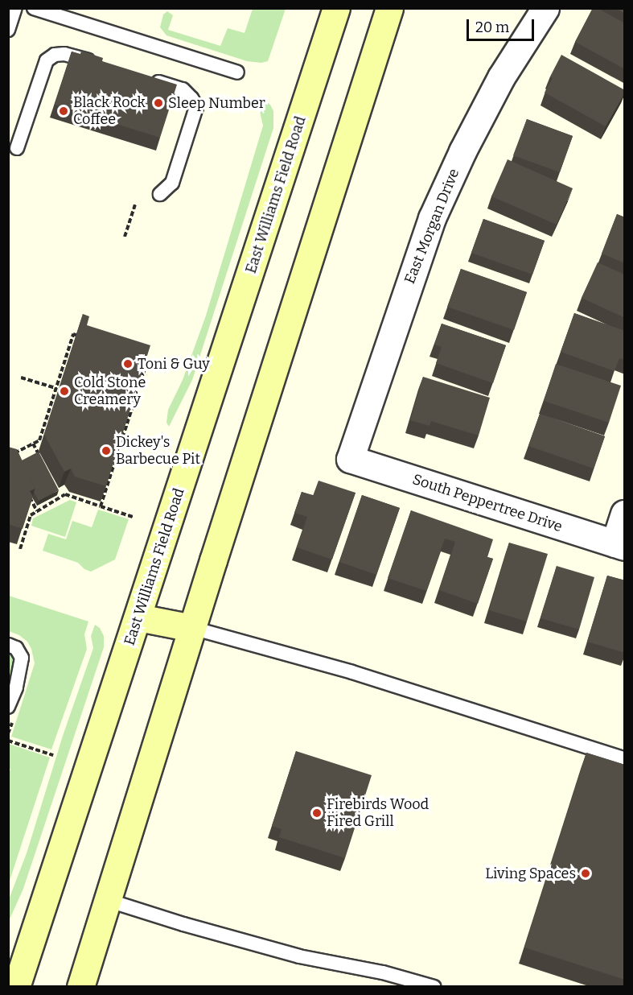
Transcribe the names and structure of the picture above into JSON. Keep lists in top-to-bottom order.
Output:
{
  "streets": {
    "main road": ["East Williams Field Road"],
    "street": ["East Morgan Drive", "South Peppertree Drive"]
  },
  "crossings": [
    ["East Morgan Drive", "South Peppertree Drive"]
  ],
  "places": [
    "Sleep Number",
    "Black Rock Coffee",
    "Toni & Guy",
    "Cold Stone Creamery",
    "Dickey's Barbecue Pit",
    "Firebirds Wood Fired Grill",
    "Living Spaces"
  ],
  "scale_bar": "20 m"
}
